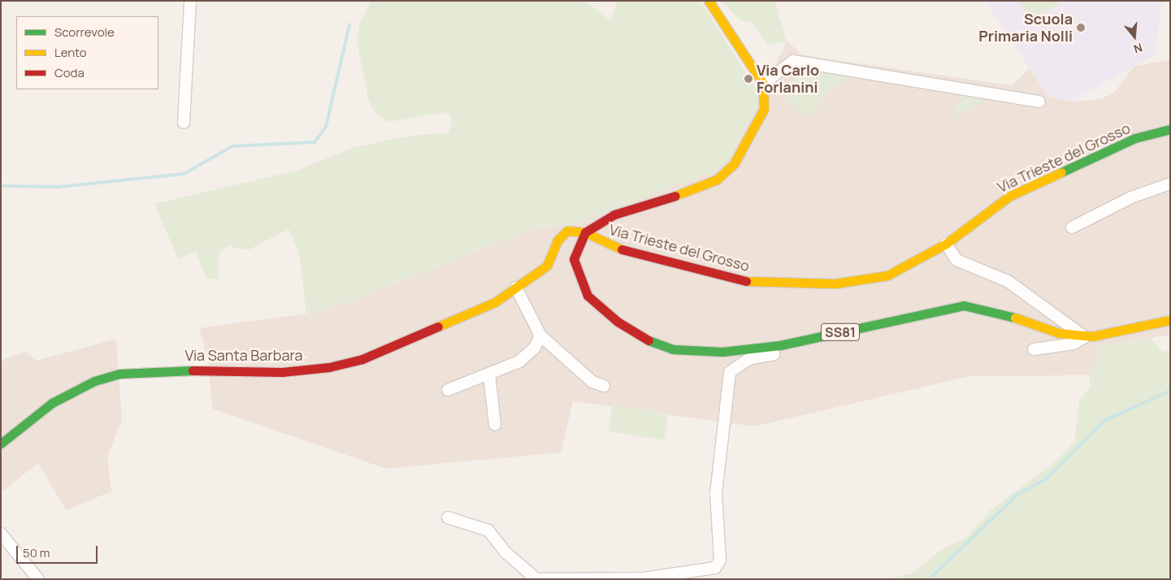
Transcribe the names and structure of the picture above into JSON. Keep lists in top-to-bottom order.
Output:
{
  "streets": {
    "street": ["Via Trieste del Grosso", "SS81", "Via Santa Barbara"]
  },
  "crossings": [
    ["Via Trieste del Grosso", "SS81"],
    ["Via Trieste del Grosso", "Via Santa Barbara"],
    ["SS81", "Via Santa Barbara"]
  ],
  "places": ["Scuola Primaria Nolli", "Via Carlo Forlanini"],
  "legend": ["Scorrevole", "Lento", "Coda"],
  "scale_bar": "50 m",
  "north": "bottom"
}
